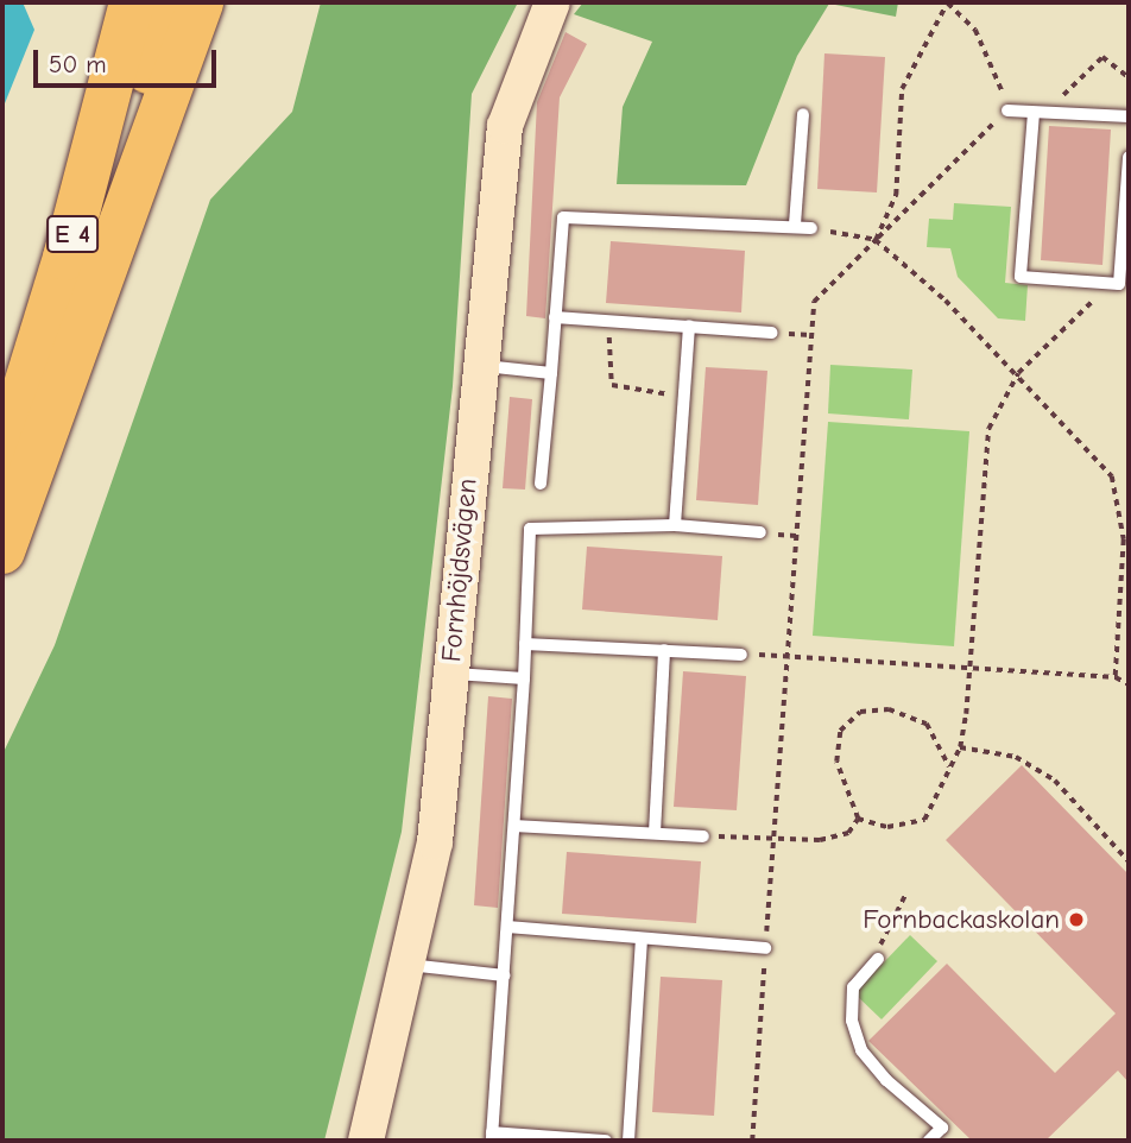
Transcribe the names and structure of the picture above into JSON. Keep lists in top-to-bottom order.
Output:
{
  "streets": {
    "highway": ["E 4"],
    "street": ["Fornhöjdsvägen"]
  },
  "places": ["Fornbackaskolan"],
  "scale_bar": "50 m"
}
